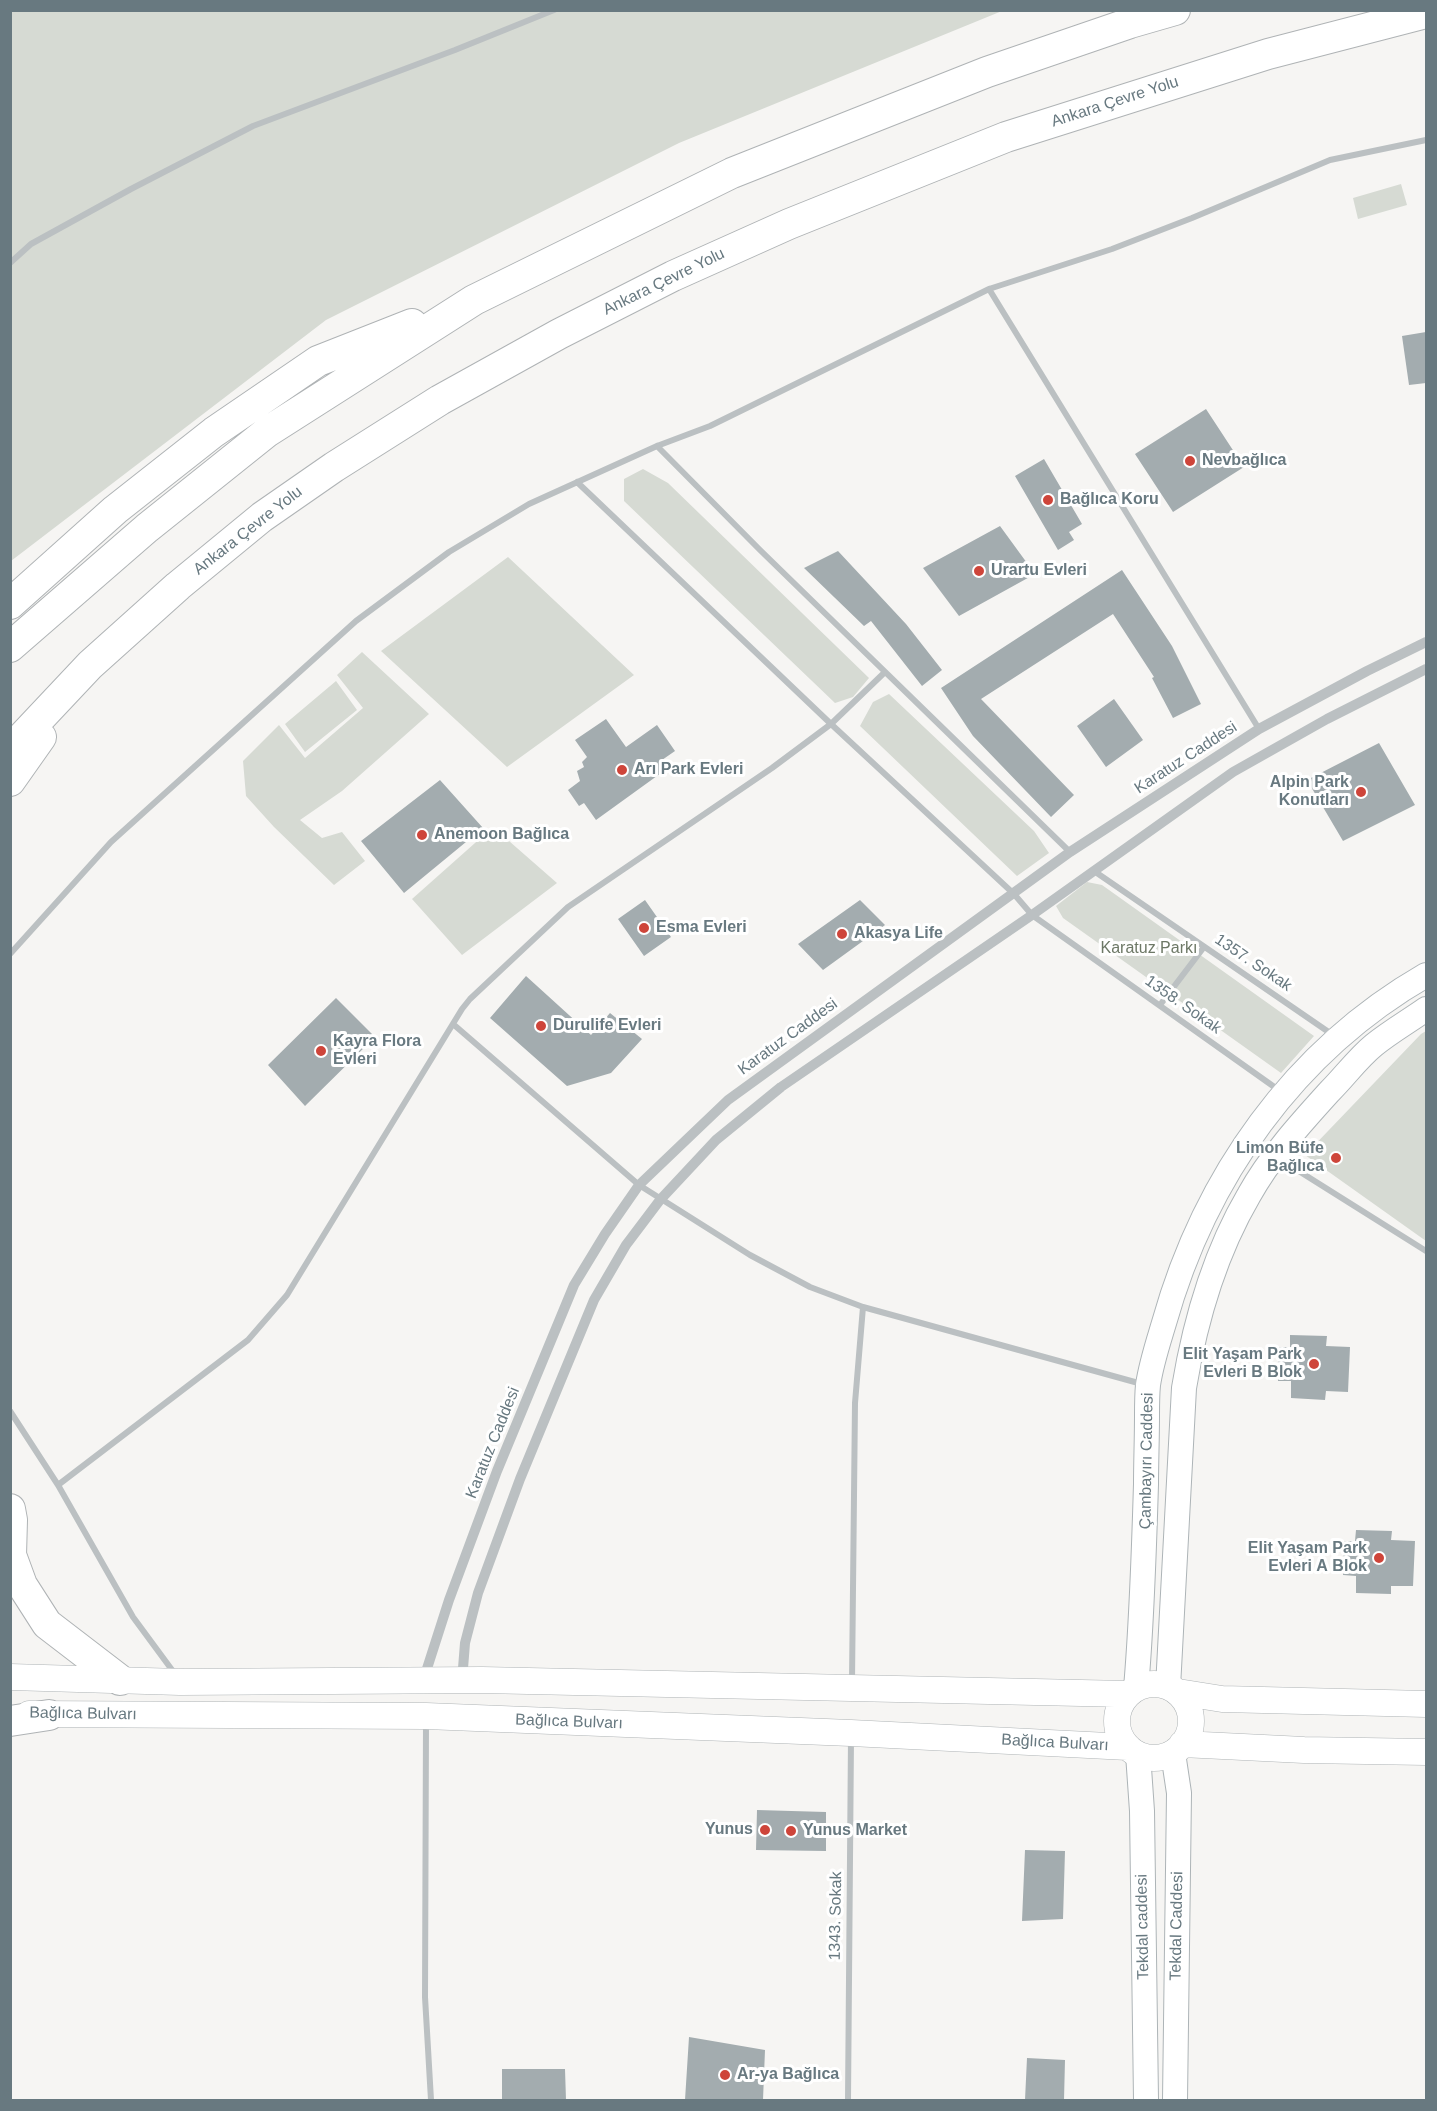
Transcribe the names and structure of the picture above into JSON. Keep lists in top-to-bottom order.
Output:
{
  "streets": {
    "highway": ["Ankara Çevre Yolu"],
    "main road": [
      "Çambayırı Caddesi",
      "Bağlıca Bulvarı",
      "Tekdal Caddesi",
      "Tekdal caddesi"
    ],
    "street": [
      "Karatuz Caddesi",
      "1357. Sokak",
      "1358. Sokak",
      "1343. Sokak"
    ]
  },
  "crossings": [
    ["Karatuz Caddesi", "1358. Sokak"],
    ["Karatuz Caddesi", "Bağlıca Bulvarı"],
    ["1357. Sokak", "Çambayırı Caddesi"],
    ["1358. Sokak", "Çambayırı Caddesi"],
    ["Çambayırı Caddesi", "Bağlıca Bulvarı"],
    ["Çambayırı Caddesi", "Tekdal Caddesi"],
    ["Çambayırı Caddesi", "Tekdal caddesi"],
    ["Bağlıca Bulvarı", "1343. Sokak"],
    ["Bağlıca Bulvarı", "Tekdal Caddesi"],
    ["Bağlıca Bulvarı", "Tekdal caddesi"],
    ["Tekdal Caddesi", "Tekdal caddesi"]
  ],
  "parks": ["Karatuz Parkı"],
  "places": [
    "Nevbağlıca",
    "Bağlıca Koru",
    "Urartu Evleri",
    "Arı Park Evleri",
    "Alpin Park Konutları",
    "Anemoon Bağlıca",
    "Esma Evleri",
    "Akasya Life",
    "Durulife Evleri",
    "Kayra Flora Evleri",
    "Limon Büfe Bağlıca",
    "Elit Yaşam Park Evleri B Blok",
    "Elit Yaşam Park Evleri A Blok",
    "Yunus",
    "Yunus Market",
    "Ar-ya Bağlıca"
  ]
}
